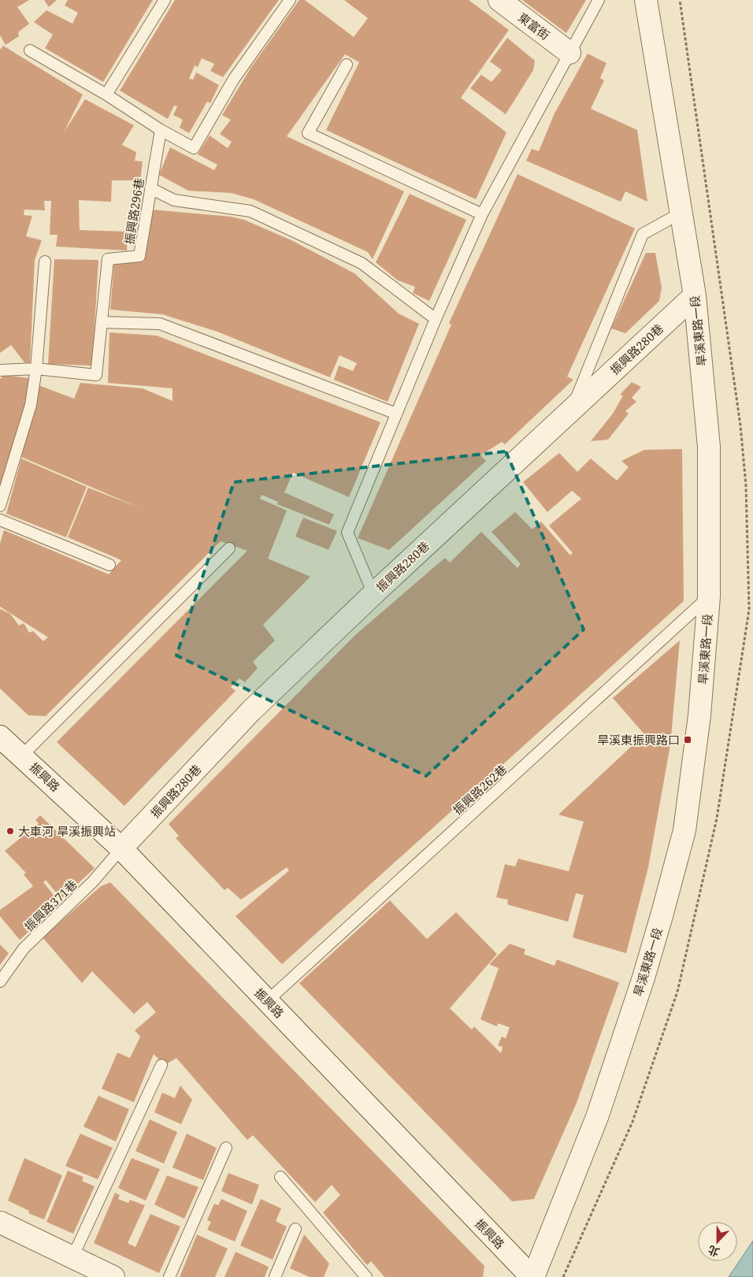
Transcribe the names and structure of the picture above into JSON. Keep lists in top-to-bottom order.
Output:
{
  "streets": {
    "street": [
      "東富街",
      "旱溪東路一段",
      "振興路280巷",
      "振興路"
    ],
    "lane": ["振興路296巷", "振興路262巷", "振興路371巷"]
  },
  "crossings": [
    ["旱溪東路一段", "振興路280巷"],
    ["旱溪東路一段", "振興路"],
    ["旱溪東路一段", "振興路262巷"],
    ["振興路280巷", "振興路"],
    ["振興路280巷", "振興路371巷"],
    ["振興路", "振興路262巷"],
    ["振興路", "振興路371巷"]
  ],
  "places": {
    "transit": ["旱溪東振興路口"],
    "other": ["大車河 旱溪振興站"]
  },
  "north": "bottom"
}
